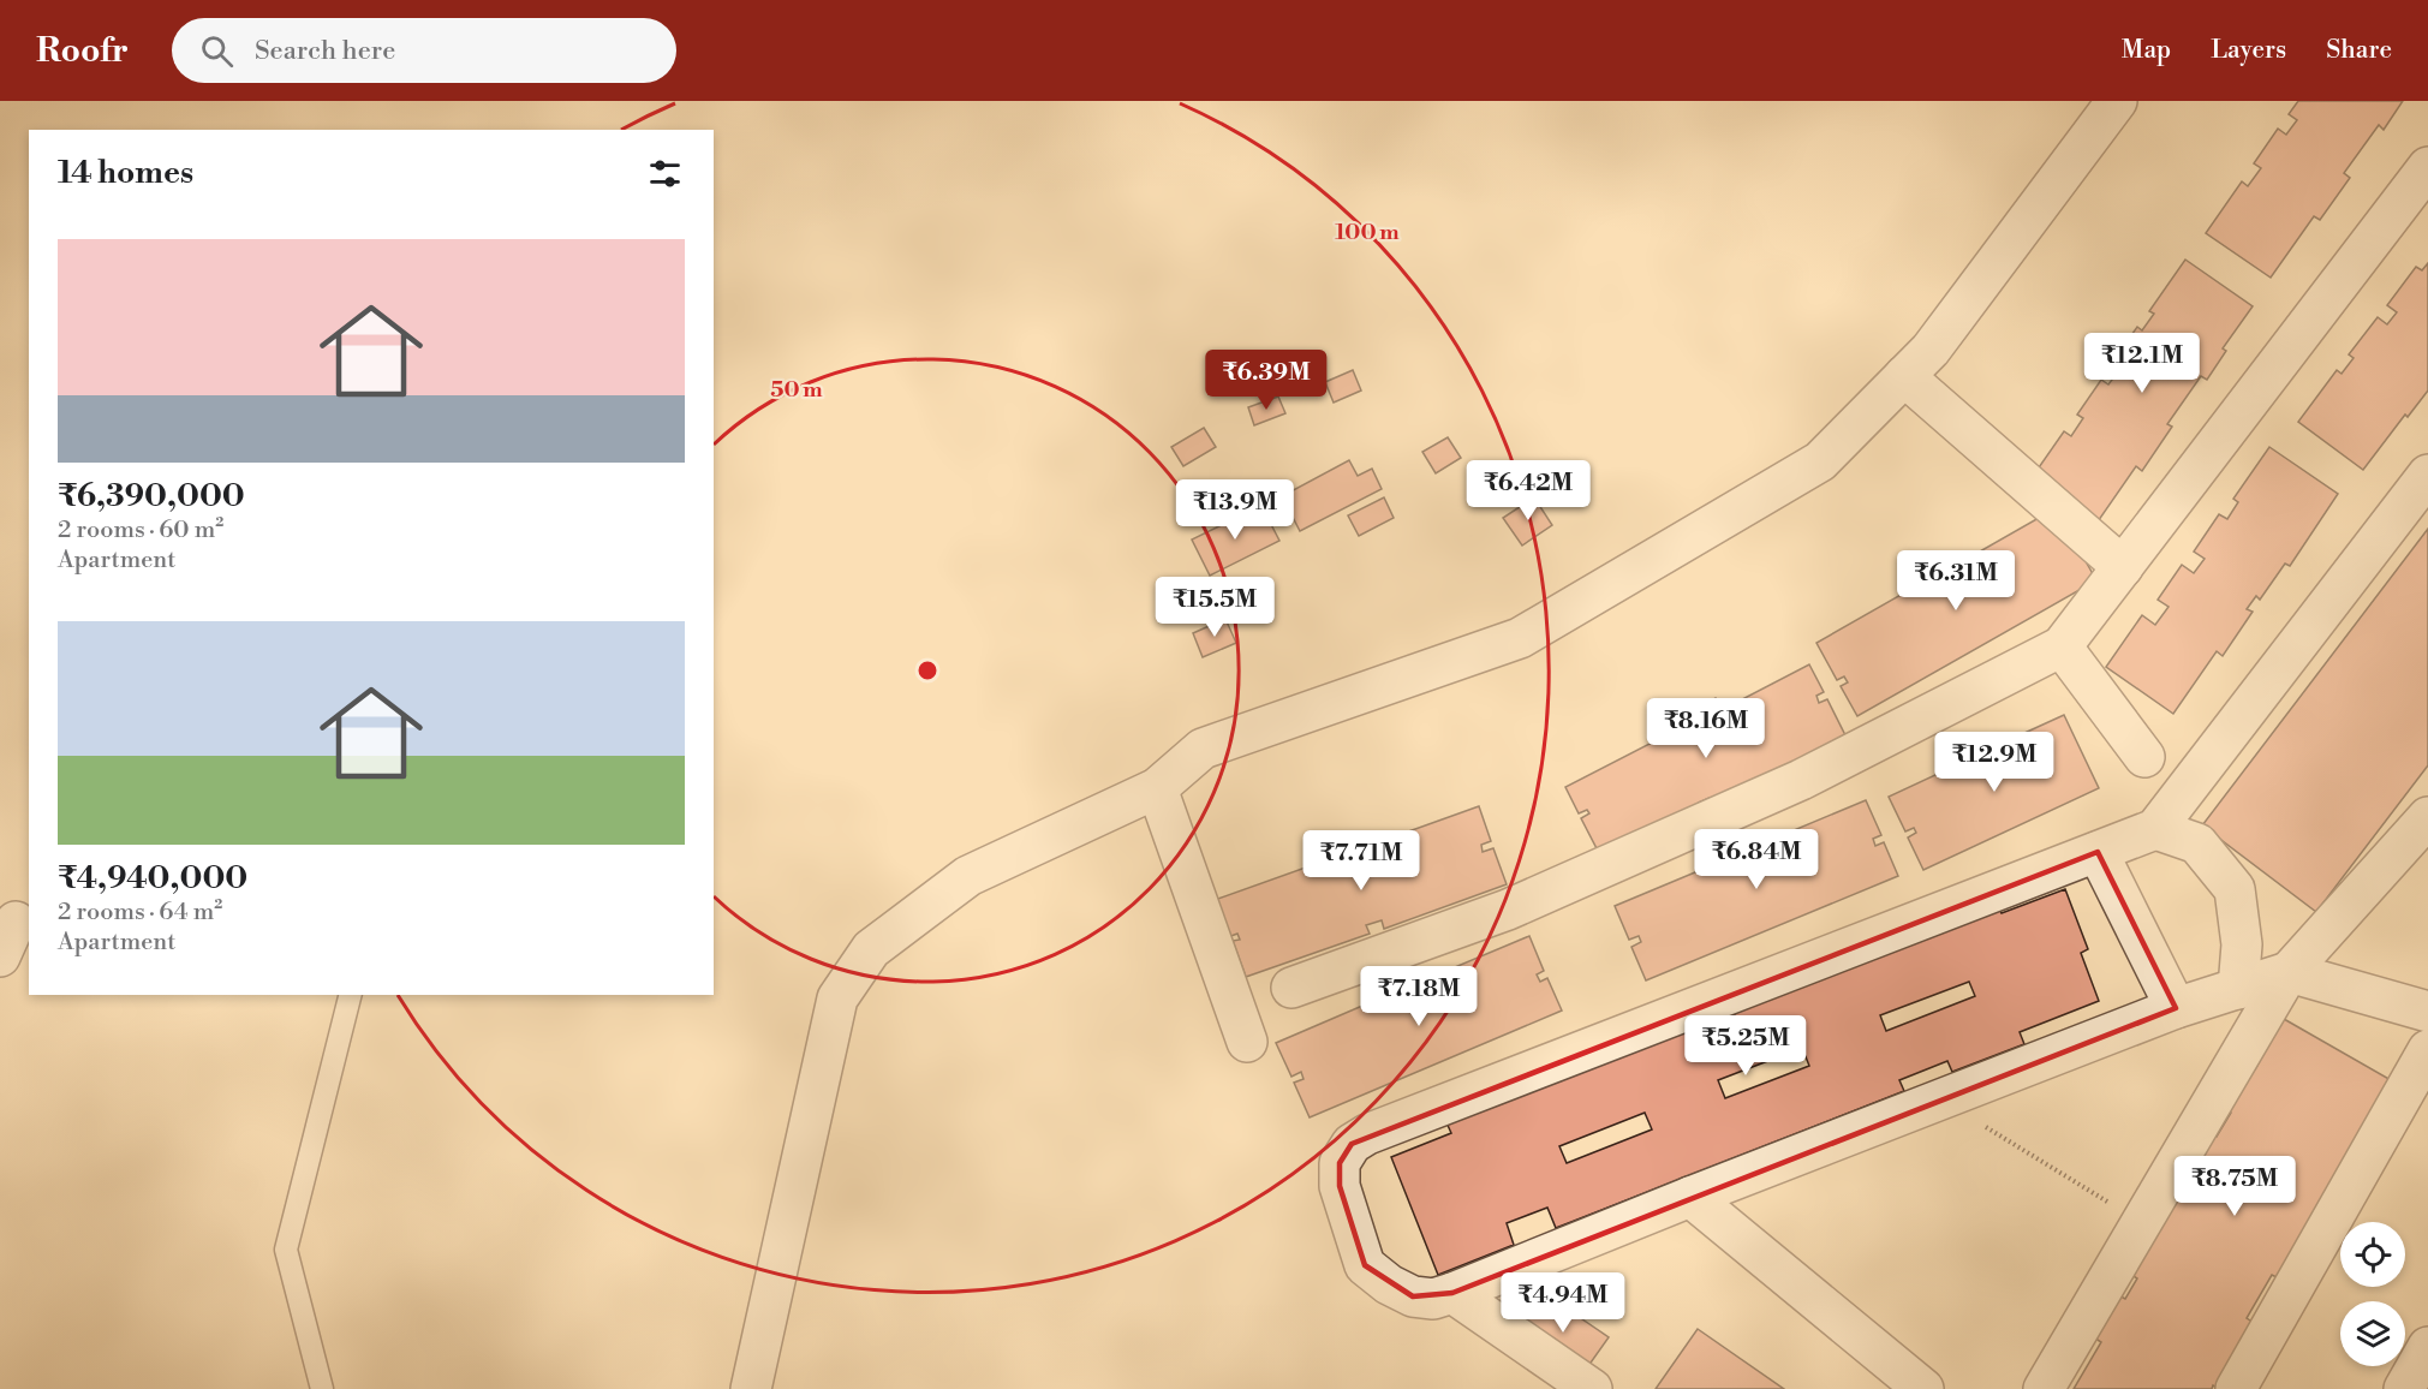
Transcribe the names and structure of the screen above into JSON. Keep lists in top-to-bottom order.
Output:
{
  "page": {
    "header": "Roofr",
    "search": "Search here",
    "nav": ["Map", "Layers", "Share"],
    "heading": "14 homes",
    "list": [
      {
        "name": "₹6,390,000",
        "note": "2 rooms · 60 m² · Apartment"
      },
      {
        "name": "₹4,940,000",
        "note": "2 rooms · 64 m² · Apartment"
      }
    ],
    "price": [
      "₹12.1M",
      "₹6.39M",
      "₹6.42M",
      "₹13.9M",
      "₹6.31M",
      "₹15.5M",
      "₹8.16M",
      "₹12.9M",
      "₹6.84M",
      "₹7.71M",
      "₹7.18M",
      "₹5.25M",
      "₹8.75M",
      "₹4.94M"
    ]
  },
  "rings": ["100 m", "50 m"]
}
